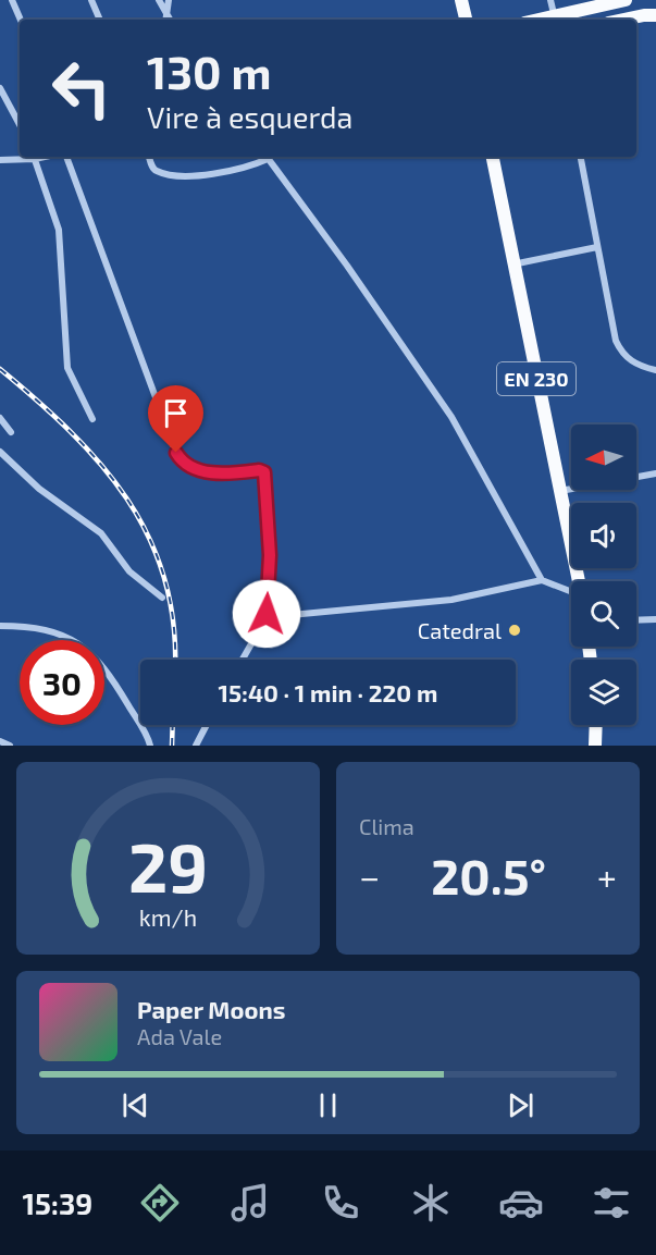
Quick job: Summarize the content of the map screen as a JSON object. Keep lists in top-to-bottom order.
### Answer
{
  "streets": {
    "main road": ["EN 230"]
  },
  "places": ["Catedral"],
  "north": "left",
  "page": {
    "turn": ["130 m", "Vire à esquerda"],
    "limit": "30",
    "trip": "15:40 · 1 min · 220 m",
    "tile": "Clima",
    "heat": ["−", "20.5°", "+"],
    "song": ["Paper Moons", "Ada Vale"],
    "tabs": "15:39",
    "gauge": ["29", "km/h"]
  }
}
